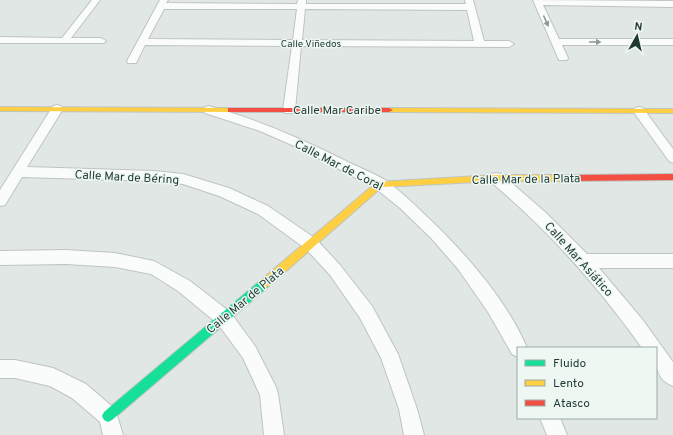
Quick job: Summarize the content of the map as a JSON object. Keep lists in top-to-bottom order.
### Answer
{
  "streets": {
    "street": [
      "Calle Viñedos",
      "Calle Mar Caribe",
      "Calle Mar de Coral",
      "Calle Mar de Béring",
      "Calle Mar de la Plata",
      "Calle Mar Asiático",
      "Calle Mar de Plata"
    ]
  },
  "crossings": [
    ["Calle Mar Caribe", "Calle Mar de Coral"],
    ["Calle Mar de Coral", "Calle Mar de la Plata"],
    ["Calle Mar de Coral", "Calle Mar de Plata"],
    ["Calle Mar de Béring", "Calle Mar de Plata"],
    ["Calle Mar de la Plata", "Calle Mar Asiático"],
    ["Calle Mar de la Plata", "Calle Mar de Plata"]
  ],
  "legend": ["Fluido", "Lento", "Atasco"],
  "north": "top"
}
